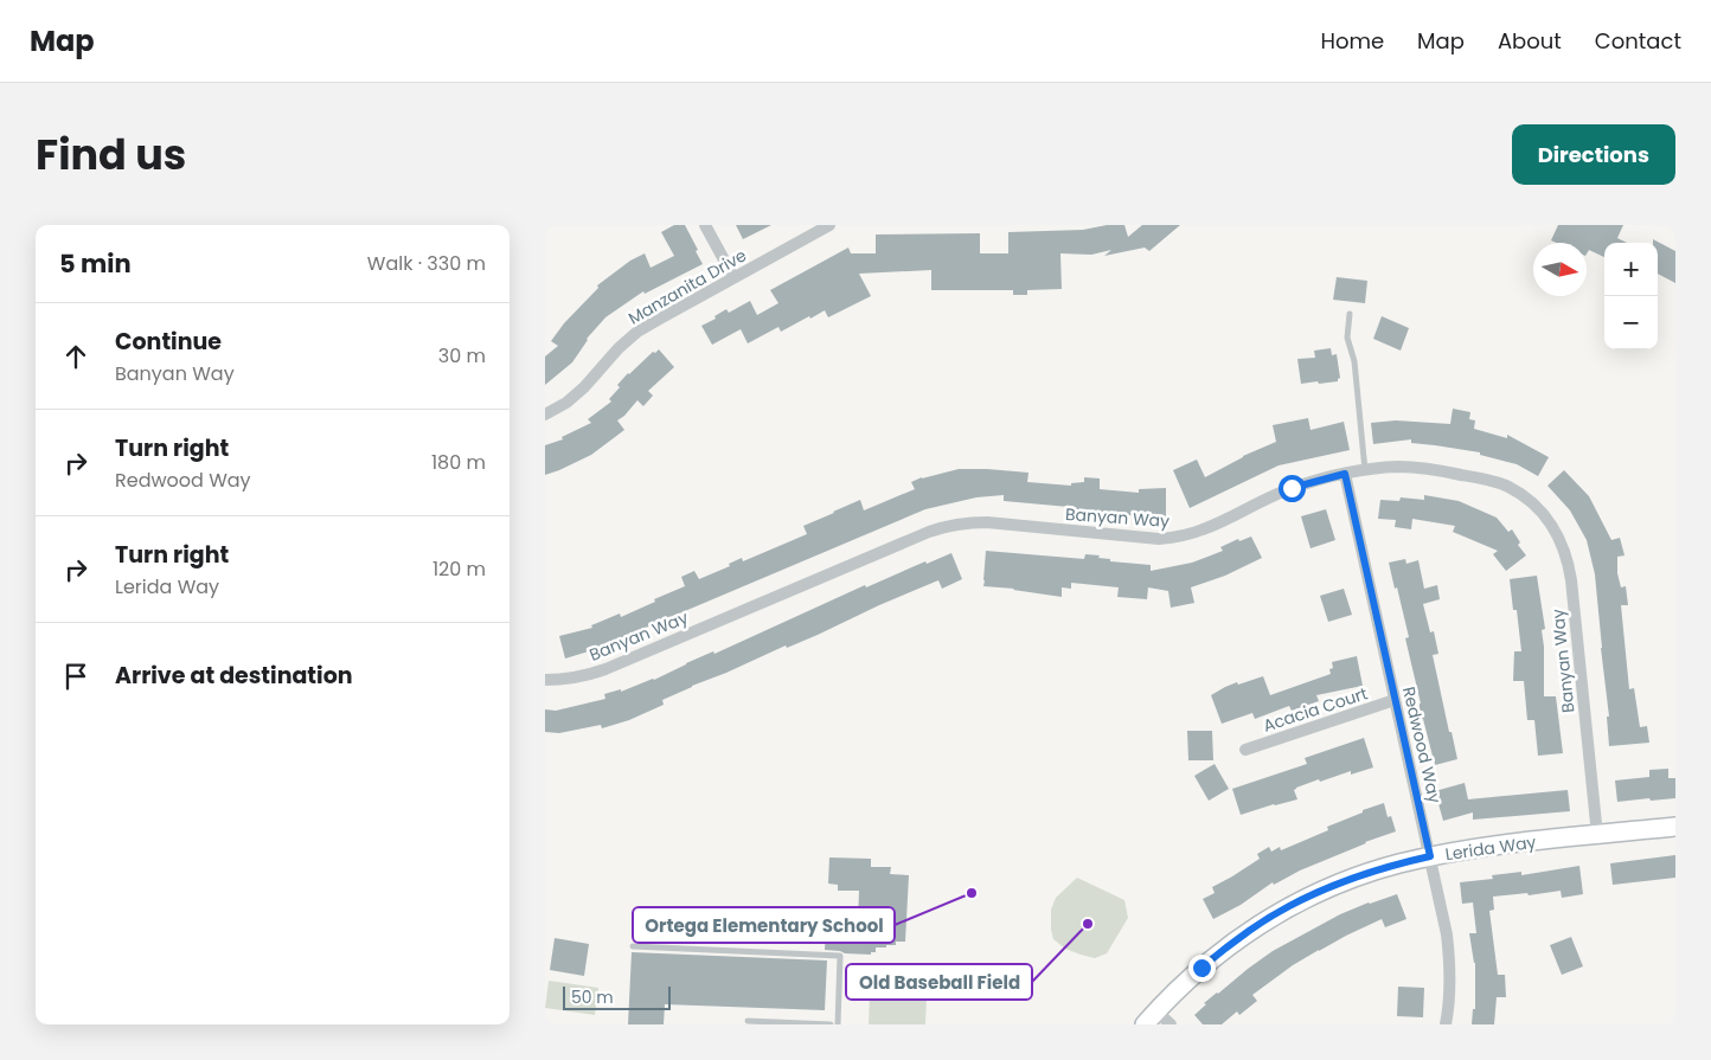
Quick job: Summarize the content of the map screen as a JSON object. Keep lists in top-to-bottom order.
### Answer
{
  "streets": {
    "street": [
      "Manzanita Drive",
      "Banyan Way",
      "Acacia Court",
      "Redwood Way",
      "Lerida Way"
    ]
  },
  "crossings": [
    ["Banyan Way", "Redwood Way"],
    ["Banyan Way", "Lerida Way"],
    ["Acacia Court", "Redwood Way"],
    ["Redwood Way", "Lerida Way"]
  ],
  "places": ["Ortega Elementary School", "Old Baseball Field"],
  "scale_bar": "50 m",
  "north": "right",
  "page": {
    "header": "Map",
    "nav": [
      "Home",
      "Map",
      "About",
      "Contact"
    ],
    "title": "Find us",
    "buttons": "Directions",
    "heading": ["5 min", "Walk · 330 m"],
    "map_buttons": ["+", "−"],
    "list": [
      ["Continue", "Banyan Way", "30 m"],
      ["Turn right", "Redwood Way", "180 m"],
      ["Turn right", "Lerida Way", "120 m"],
      "Arrive at destination"
    ],
    "scale": "50 m"
  }
}
